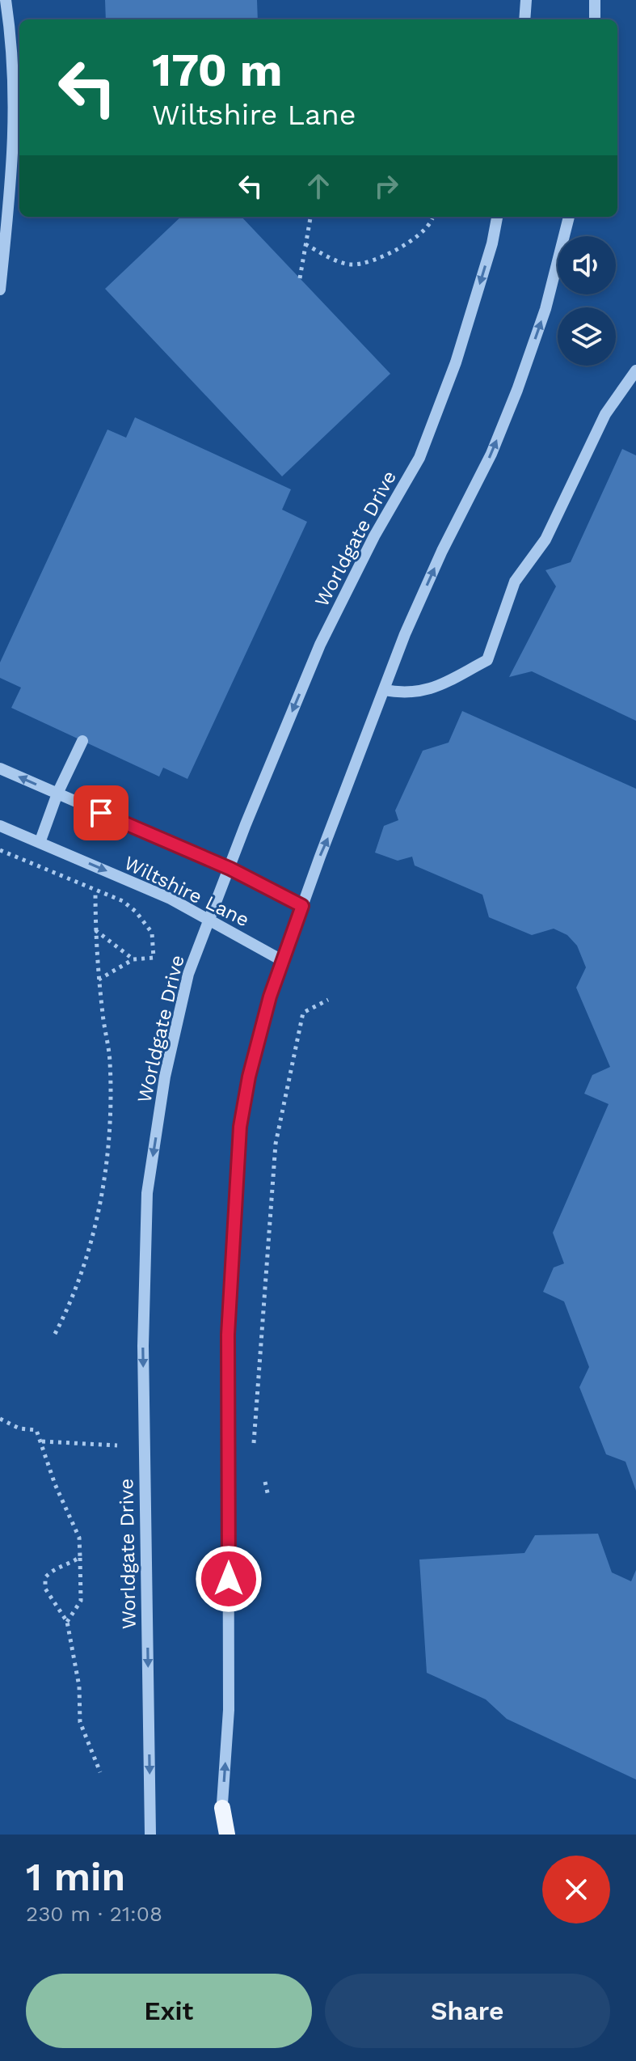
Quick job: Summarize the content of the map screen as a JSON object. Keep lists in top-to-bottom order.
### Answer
{
  "streets": {
    "street": ["Worldgate Drive", "Wiltshire Lane"]
  },
  "crossings": [
    ["Worldgate Drive", "Wiltshire Lane"]
  ],
  "page": {
    "turn": ["170 m", "Wiltshire Lane"],
    "heading": ["1 min", "230 m · 21:08"],
    "buttons": ["Exit", "Share"]
  }
}
